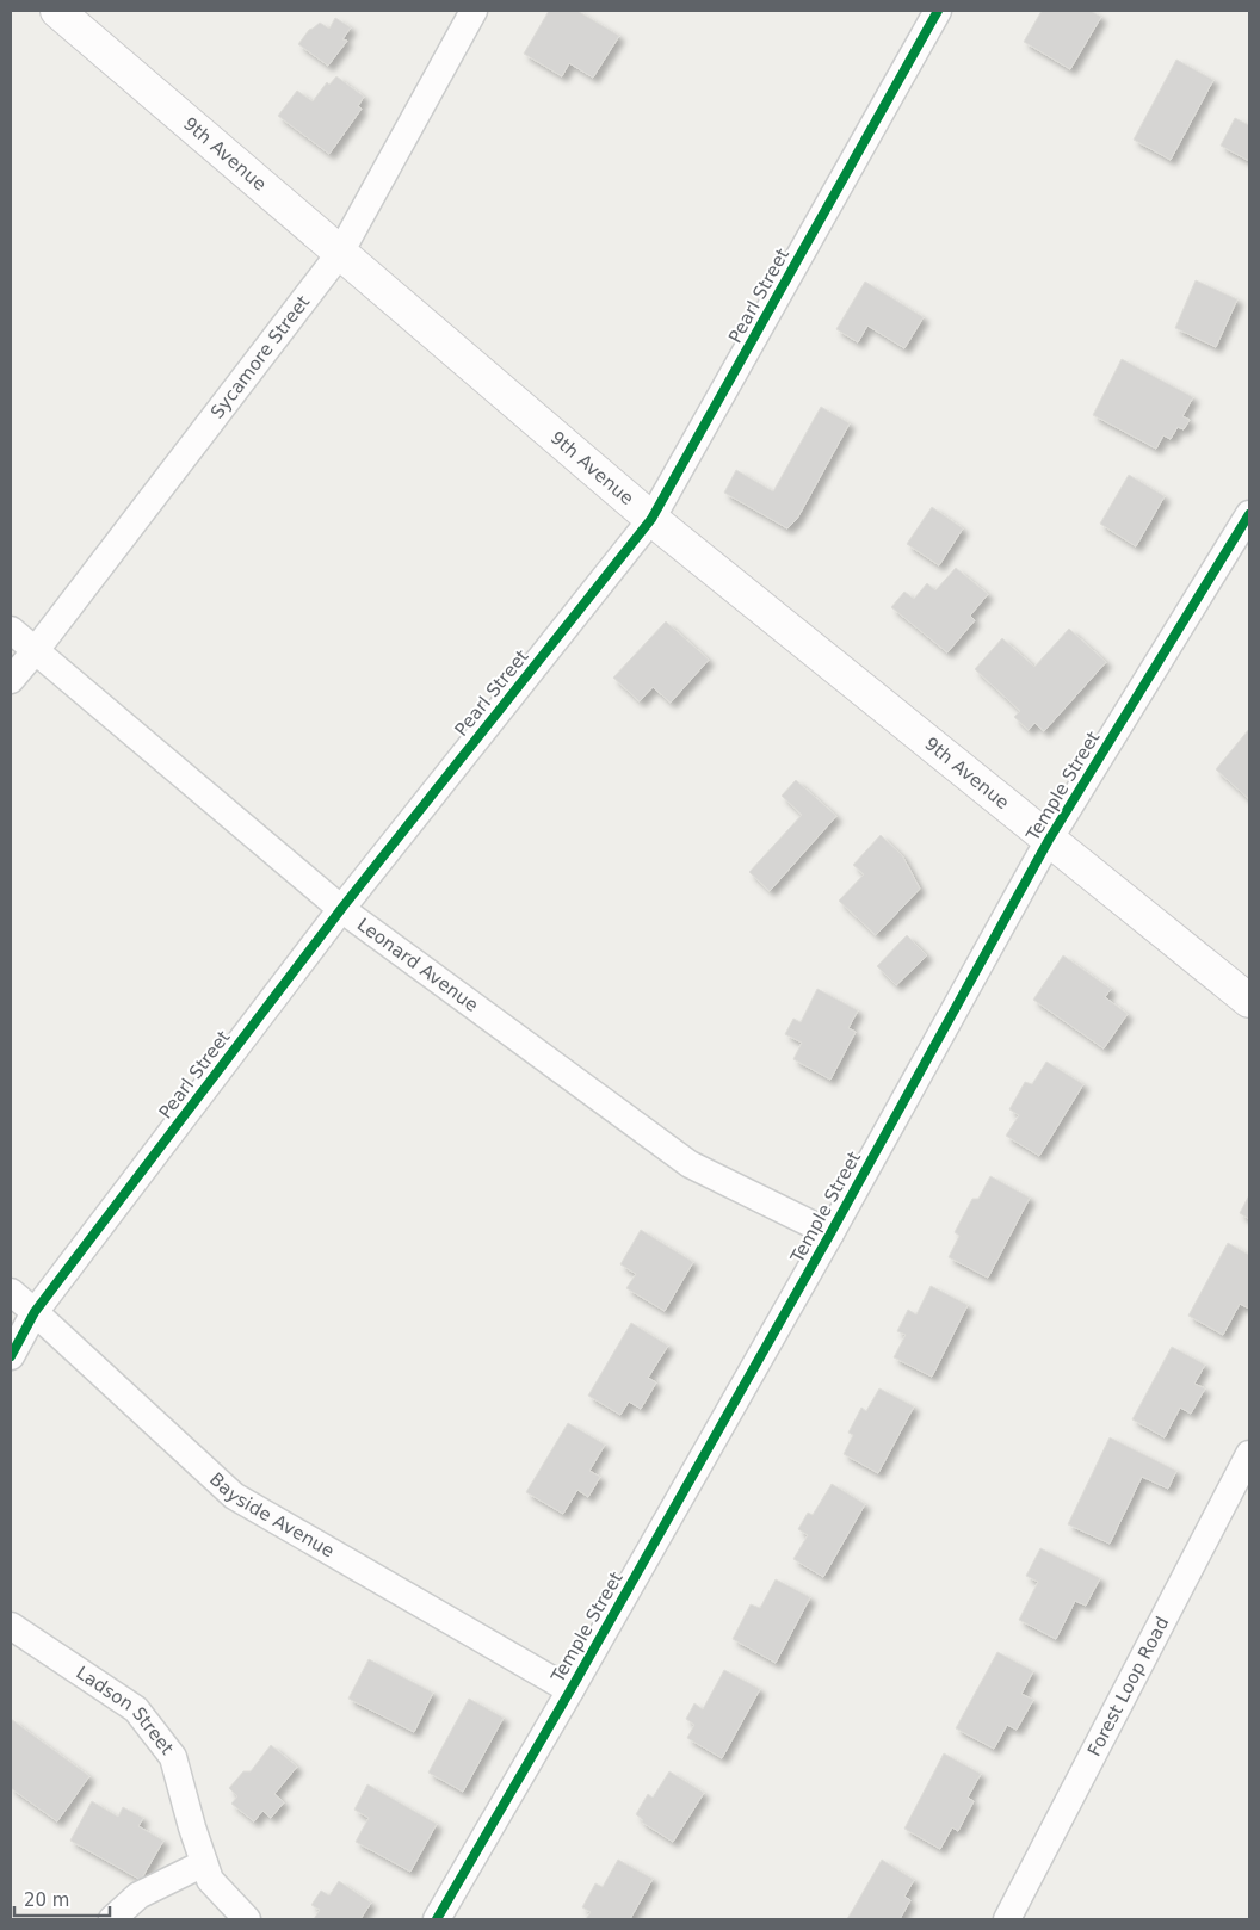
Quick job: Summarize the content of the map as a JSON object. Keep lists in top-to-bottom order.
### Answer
{
  "streets": {
    "street": [
      "9th Avenue",
      "Pearl Street",
      "Sycamore Street",
      "Temple Street",
      "Leonard Avenue",
      "Bayside Avenue",
      "Forest Loop Road",
      "Ladson Street"
    ]
  },
  "crossings": [
    ["9th Avenue", "Pearl Street"],
    ["9th Avenue", "Sycamore Street"],
    ["9th Avenue", "Temple Street"],
    ["Pearl Street", "Leonard Avenue"],
    ["Pearl Street", "Bayside Avenue"],
    ["Sycamore Street", "Leonard Avenue"],
    ["Temple Street", "Leonard Avenue"],
    ["Temple Street", "Bayside Avenue"]
  ],
  "scale_bar": "20 m"
}
